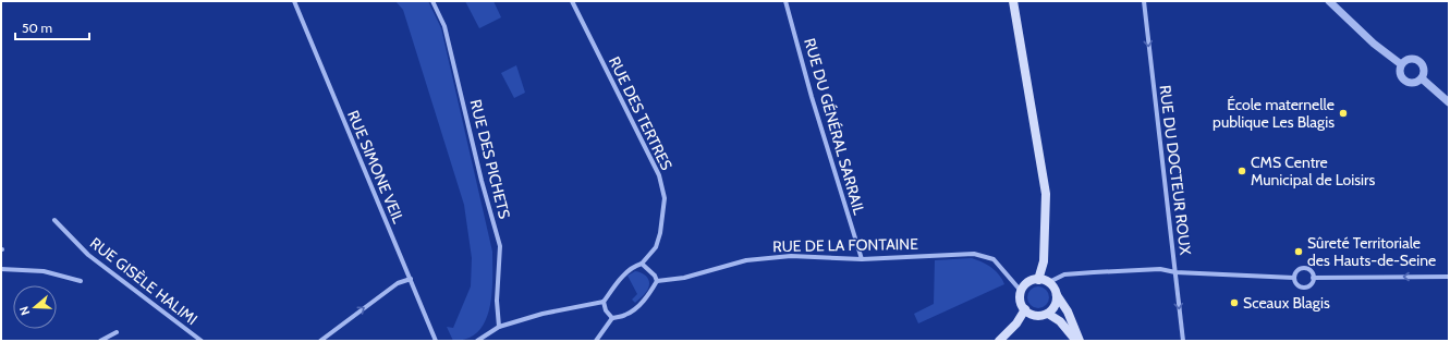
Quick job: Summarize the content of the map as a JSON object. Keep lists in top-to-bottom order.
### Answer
{
  "streets": {
    "street": [
      "RUE DES TERTRES",
      "RUE DU GÉNÉRAL SARRAIL",
      "RUE DES PICHETS",
      "RUE SIMONE VEIL",
      "RUE DU DOCTEUR ROUX",
      "RUE DE LA FONTAINE",
      "RUE GISÈLE HALIMI"
    ]
  },
  "crossings": [
    ["RUE DU GÉNÉRAL SARRAIL", "RUE DE LA FONTAINE"]
  ],
  "one_way": ["RUE DU DOCTEUR ROUX"],
  "places": [
    "École maternelle publique Les Blagis",
    "CMS Centre Municipal de Loisirs",
    "Sûreté Territoriale des Hauts-de-Seine",
    "Sceaux Blagis"
  ],
  "scale_bar": "50 m",
  "north": "left"
}
